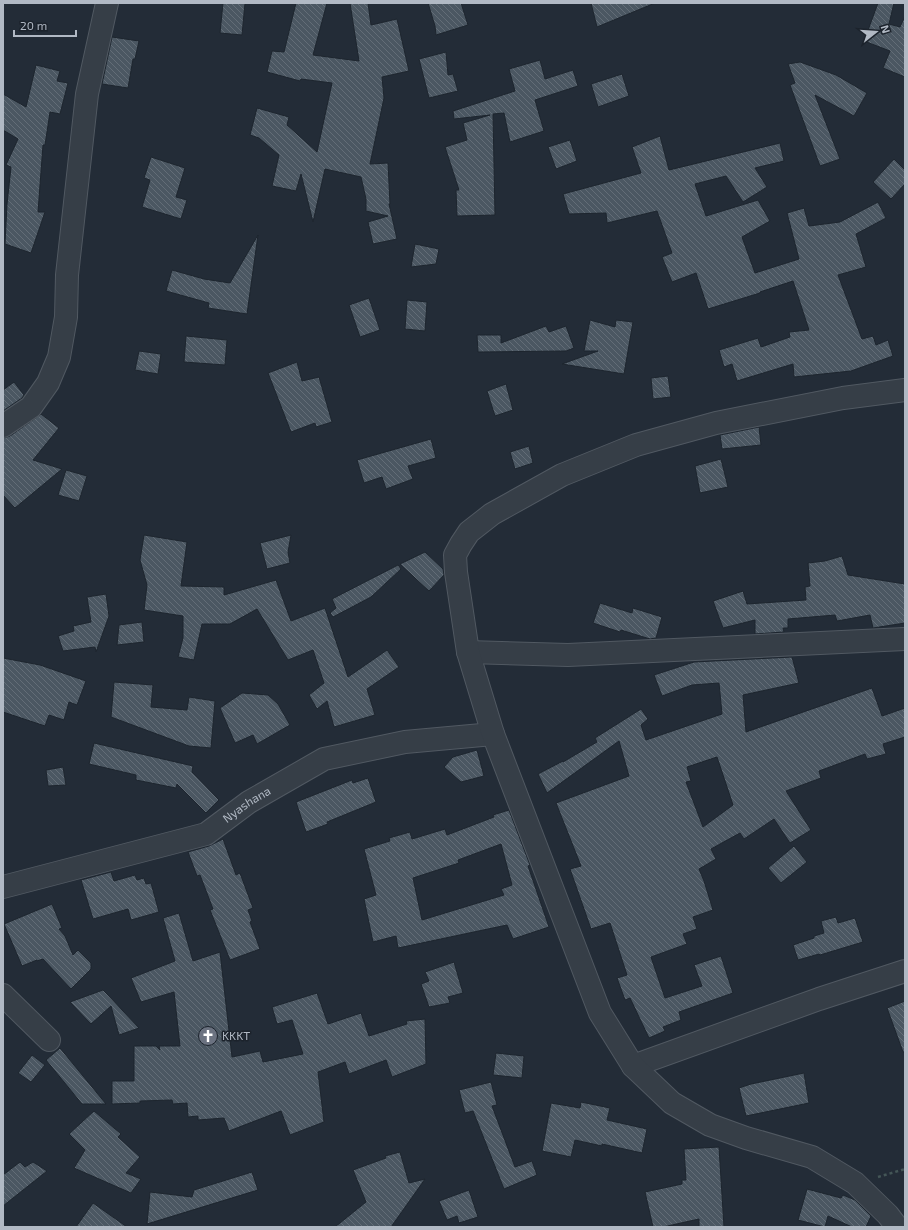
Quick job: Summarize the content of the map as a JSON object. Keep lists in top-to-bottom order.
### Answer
{
  "streets": {
    "street": ["Nyashana"]
  },
  "places": {
    "church": ["KKKT"]
  },
  "scale_bar": "20 m",
  "north": "right"
}
